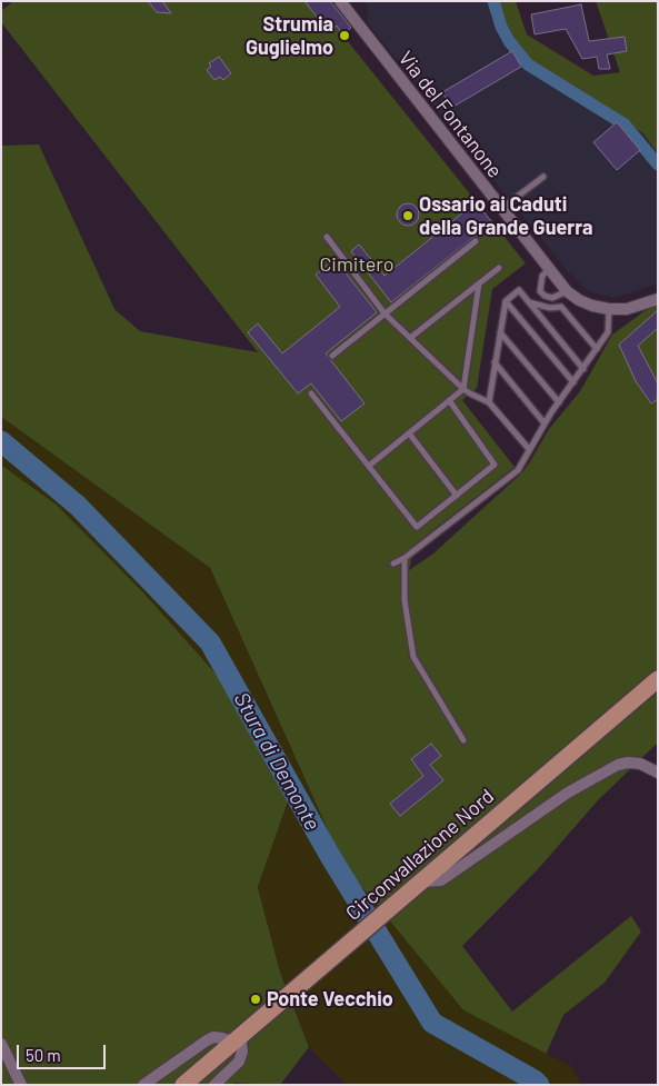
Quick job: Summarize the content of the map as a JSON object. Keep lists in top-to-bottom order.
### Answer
{
  "streets": {
    "main road": ["Circonvallazione Nord"],
    "street": ["Via del Fontanone"]
  },
  "water": ["Stura di Demonte"],
  "parks": ["Cimitero"],
  "places": ["Strumia Guglielmo", "Ossario ai Caduti della Grande Guerra", "Ponte Vecchio"],
  "scale_bar": "50 m"
}
